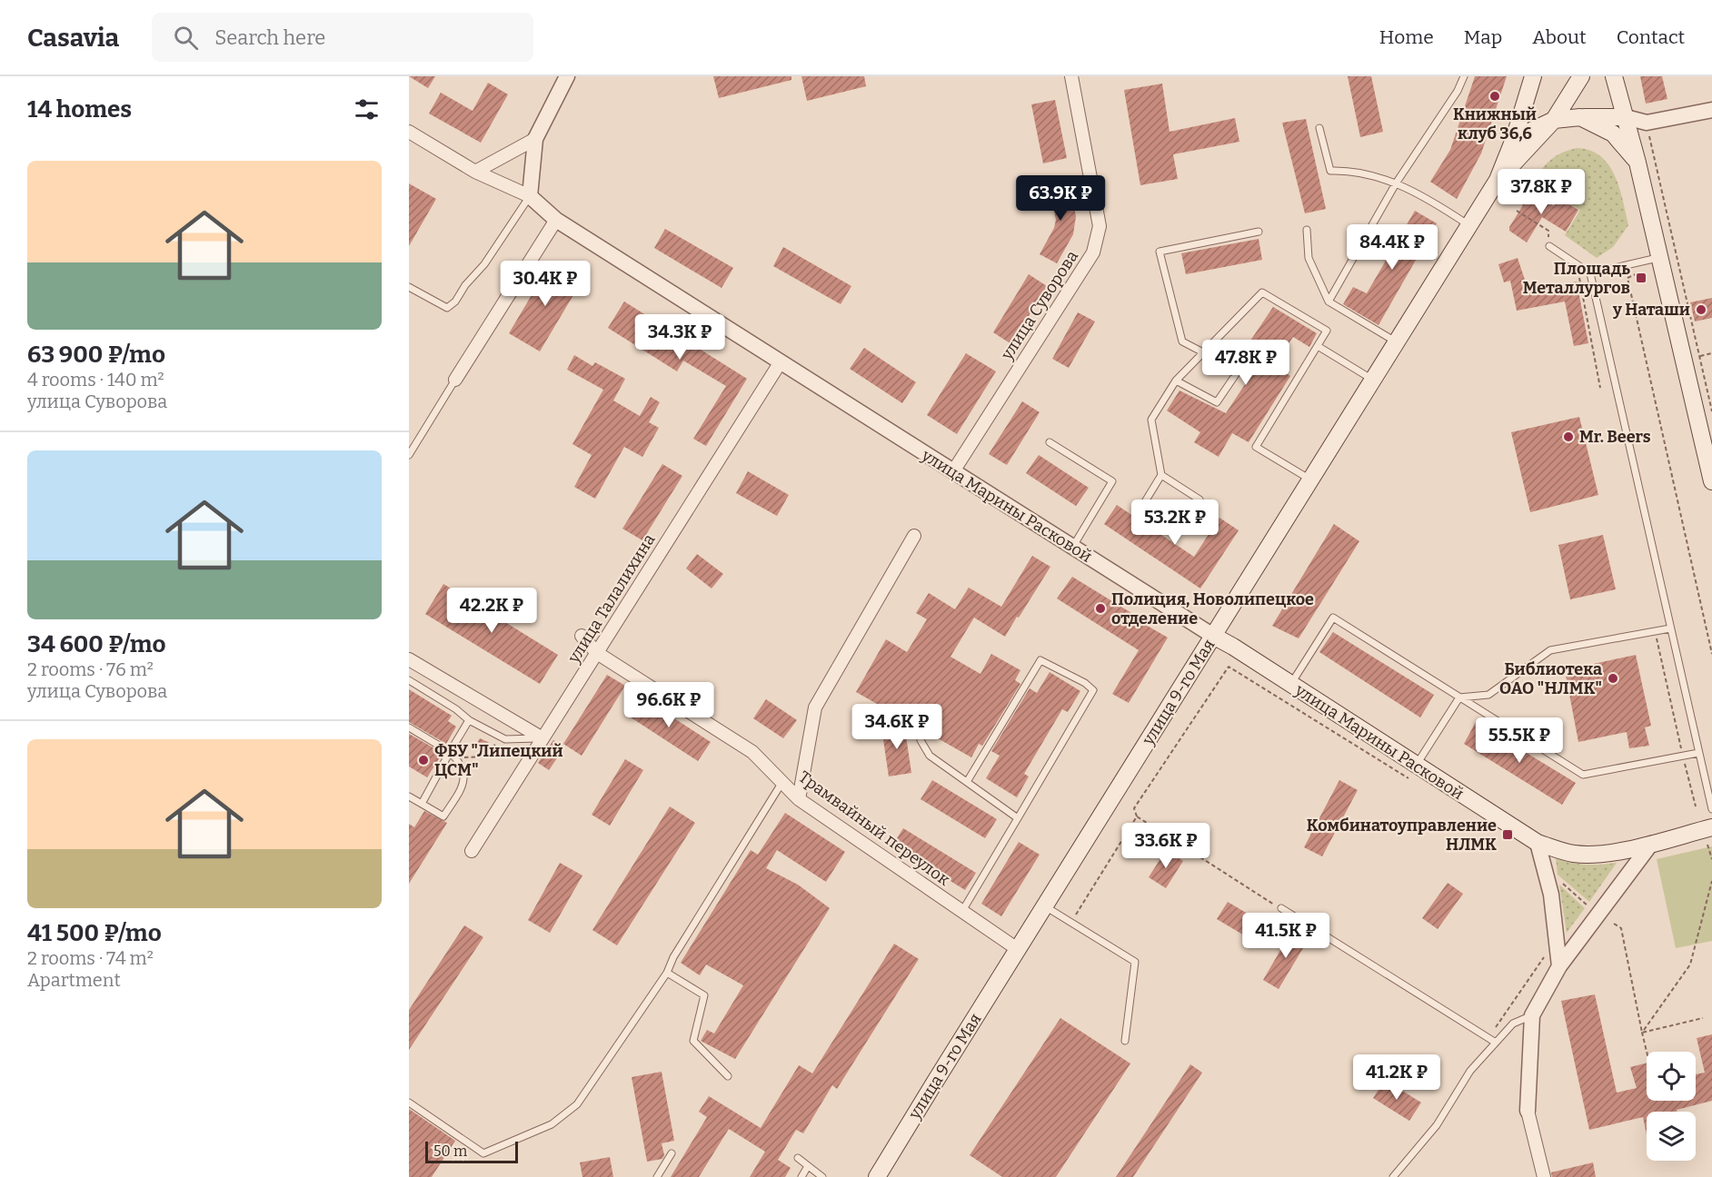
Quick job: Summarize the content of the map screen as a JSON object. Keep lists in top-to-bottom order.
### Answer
{
  "streets": {
    "main road": ["улица Марины Расковой", "улица 9-го Мая"],
    "street": ["улица Суворова", "улица Талалихина", "Трамвайный переулок"]
  },
  "crossings": [
    ["улица Суворова", "улица Марины Расковой"],
    ["улица Марины Расковой", "улица Талалихина"],
    ["улица Марины Расковой", "улица 9-го Мая"],
    ["улица Талалихина", "Трамвайный переулок"],
    ["улица 9-го Мая", "Трамвайный переулок"]
  ],
  "places": {
    "other": [
      "Книжный клуб 36,6",
      "у Наташи",
      "Mr. Beers",
      "Полиция, Новолипецкое отделение",
      "Библиотека ОАО \"НЛМК\"",
      "ФБУ \"Липецкий ЦСМ\""
    ],
    "transit": ["Площадь Металлургов", "Комбинатоуправление НЛМК"]
  },
  "scale_bar": "50 m",
  "page": {
    "header": "Casavia",
    "search": "Search here",
    "nav": [
      "Home",
      "Map",
      "About",
      "Contact"
    ],
    "heading": "14 homes",
    "list": [
      {
        "name": "63 900 ₽/mo",
        "note": "4 rooms · 140 m² · улица Суворова"
      },
      {
        "name": "34 600 ₽/mo",
        "note": "2 rooms · 76 m² · улица Суворова"
      },
      {
        "name": "41 500 ₽/mo",
        "note": "2 rooms · 74 m² · Apartment"
      }
    ],
    "price": [
      "37.8K ₽",
      "63.9K ₽",
      "84.4K ₽",
      "30.4K ₽",
      "34.3K ₽",
      "47.8K ₽",
      "53.2K ₽",
      "42.2K ₽",
      "96.6K ₽",
      "34.6K ₽",
      "55.5K ₽",
      "33.6K ₽",
      "41.5K ₽",
      "41.2K ₽"
    ],
    "scale": "50 m"
  }
}
